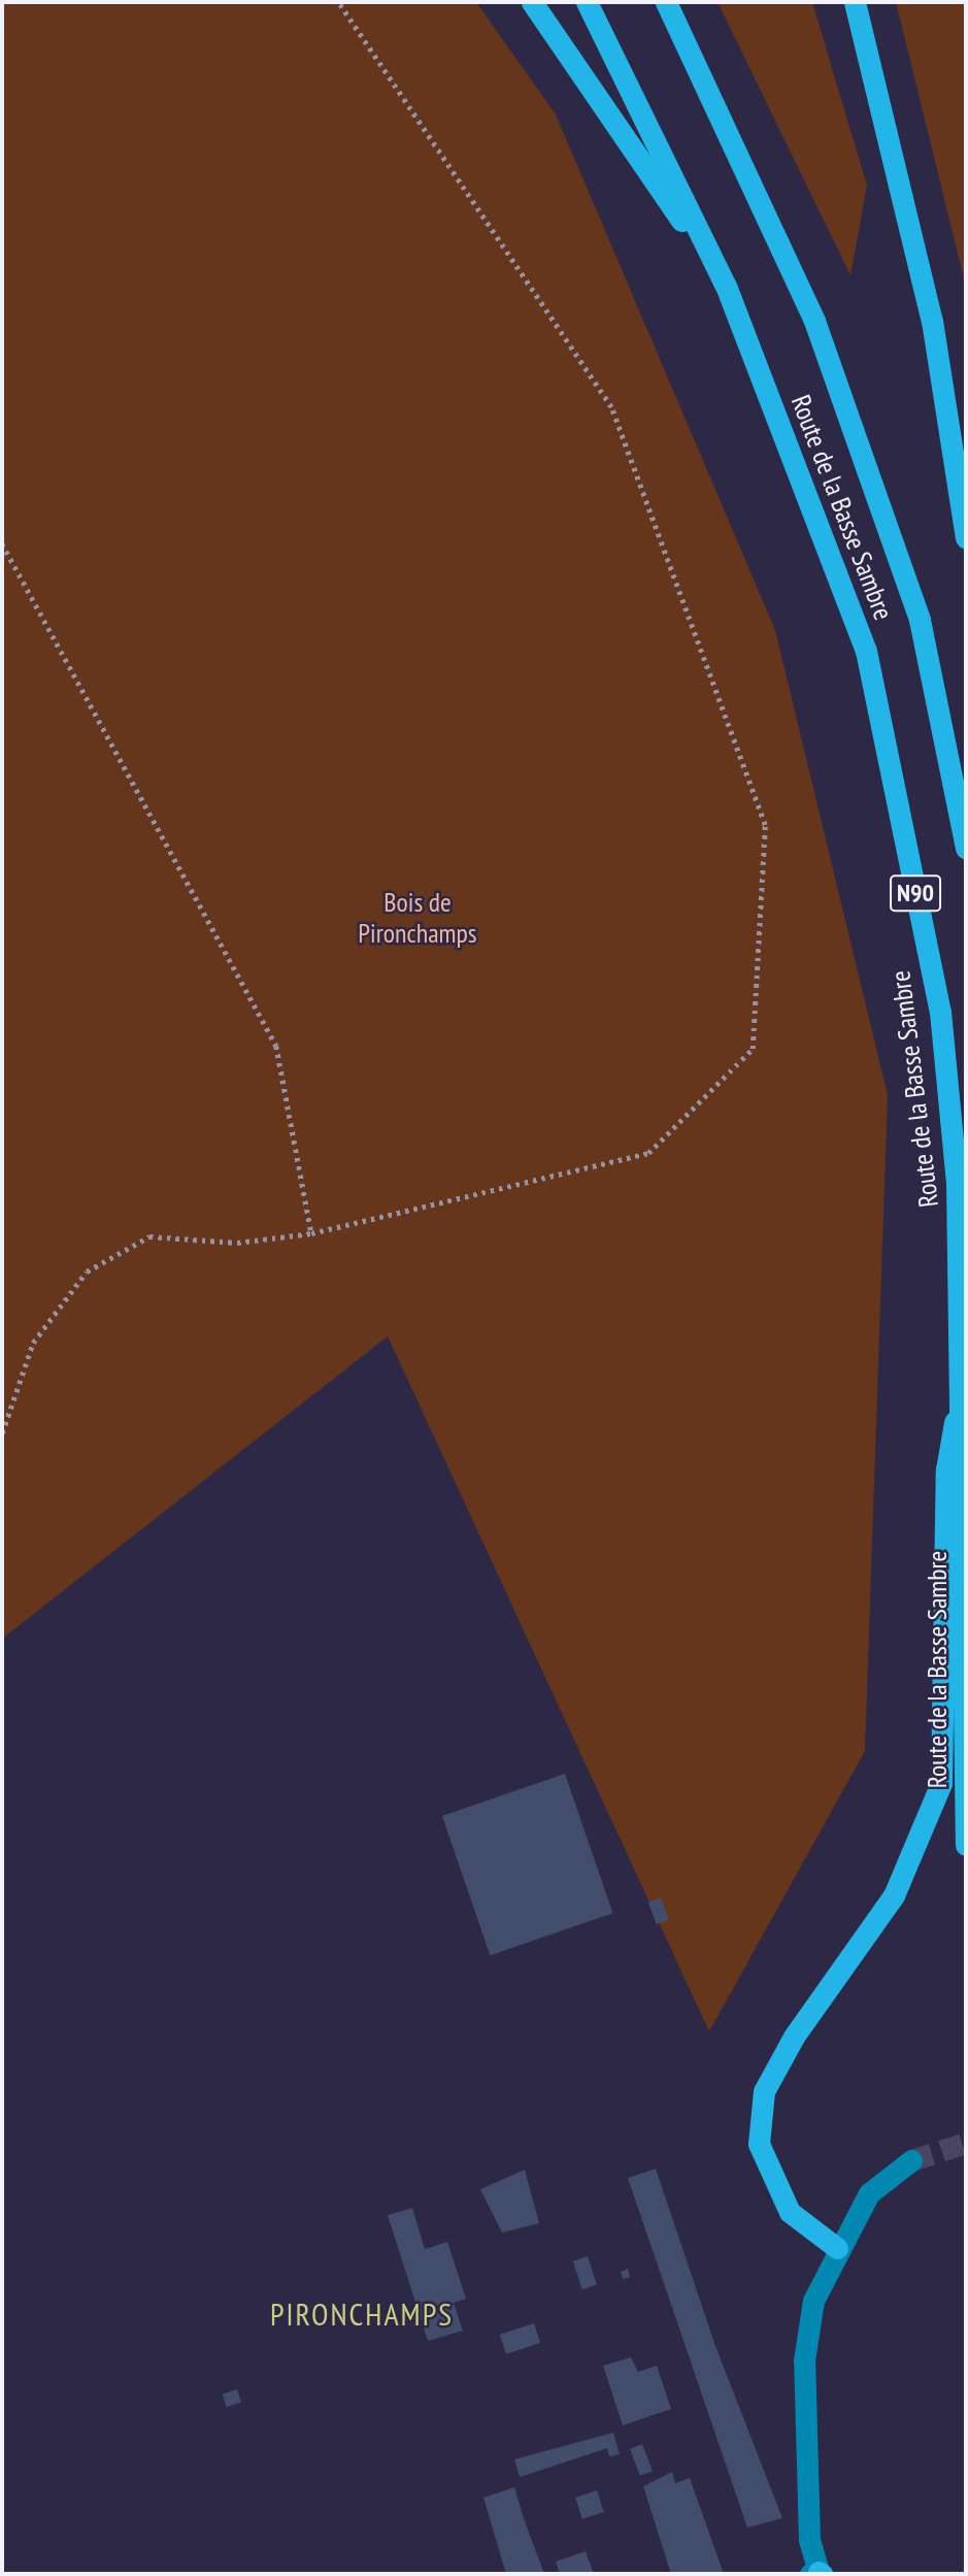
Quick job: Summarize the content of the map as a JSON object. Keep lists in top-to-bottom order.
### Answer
{
  "streets": {
    "highway": ["Route de la Basse Sambre", "N90"]
  },
  "districts": ["PIRONCHAMPS"],
  "parks": ["Bois de Pironchamps"]
}
